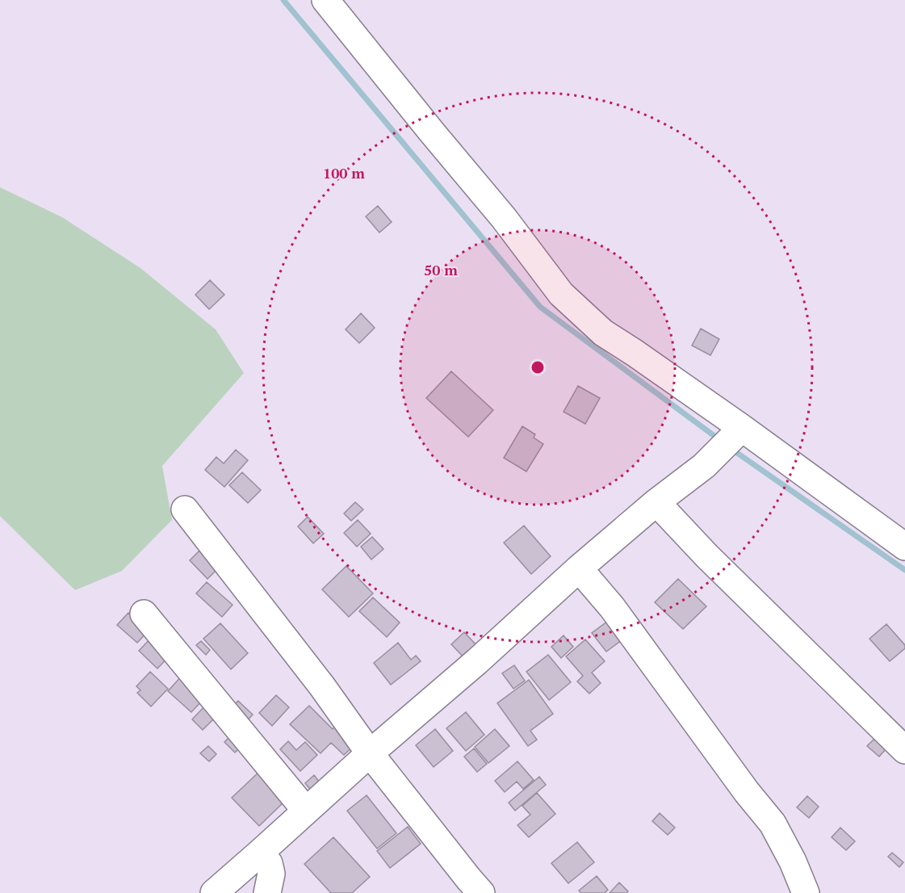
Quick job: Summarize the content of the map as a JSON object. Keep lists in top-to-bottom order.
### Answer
{
  "rings": ["100 m", "50 m"]
}
